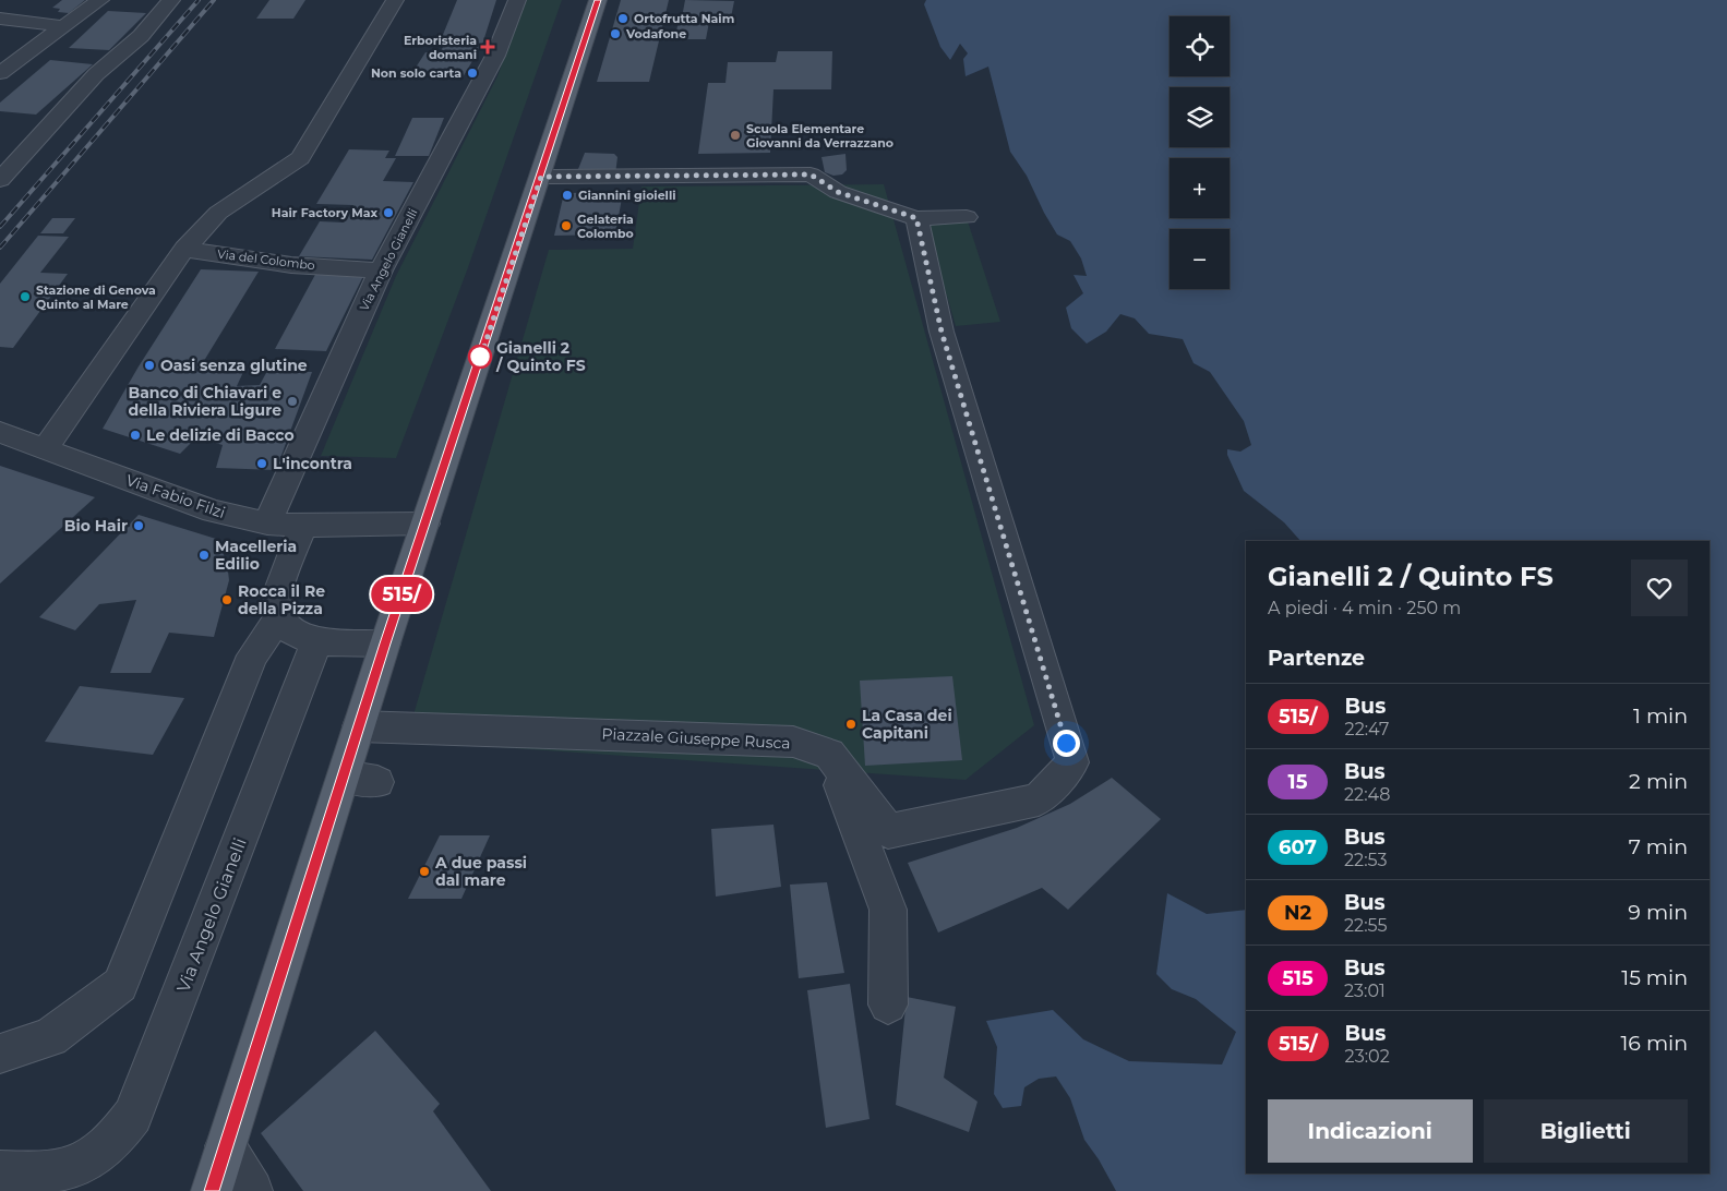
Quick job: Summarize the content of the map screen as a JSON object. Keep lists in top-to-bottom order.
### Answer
{
  "streets": {
    "street": [
      "Via del Colombo",
      "Via Angelo Gianelli",
      "Via Fabio Filzi",
      "Piazzale Giuseppe Rusca"
    ]
  },
  "crossings": [
    ["Via del Colombo", "Via Angelo Gianelli"],
    ["Via Angelo Gianelli", "Via Fabio Filzi"]
  ],
  "places": {
    "other": [
      "Ortofrutta Naim",
      "Vodafone",
      "Non solo carta",
      "Scuola Elementare Giovanni da Verrazzano",
      "Giannini gioielli",
      "Hair Factory Max",
      "Gelateria Colombo",
      "Stazione di Genova Quinto al Mare",
      "Gianelli 2 / Quinto FS",
      "Oasi senza glutine",
      "Banco di Chiavari e della Riviera Ligure",
      "Le delizie di Bacco",
      "L'incontra",
      "Bio Hair",
      "Macelleria Edilio",
      "Rocca il Re della Pizza",
      "La Casa dei Capitani",
      "A due passi dal mare"
    ],
    "health": ["Erboristeria domani"]
  },
  "lines": ["bus line 515/"],
  "page": {
    "on_map": "515/",
    "map_buttons": ["+", "−"],
    "heading": [
      ["Gianelli 2 / Quinto FS", "A piedi · 4 min · 250 m"],
      "Partenze"
    ],
    "list": [
      {
        "mark": "515/",
        "name": "Bus",
        "note": "22:47",
        "value": "1 min"
      },
      {
        "mark": "15",
        "name": "Bus",
        "note": "22:48",
        "value": "2 min"
      },
      {
        "mark": "607",
        "name": "Bus",
        "note": "22:53",
        "value": "7 min"
      },
      {
        "mark": "N2",
        "name": "Bus",
        "note": "22:55",
        "value": "9 min"
      },
      {
        "mark": "515",
        "name": "Bus",
        "note": "23:01",
        "value": "15 min"
      },
      {
        "mark": "515/",
        "name": "Bus",
        "note": "23:02",
        "value": "16 min"
      }
    ],
    "buttons": ["Indicazioni", "Biglietti"]
  }
}
